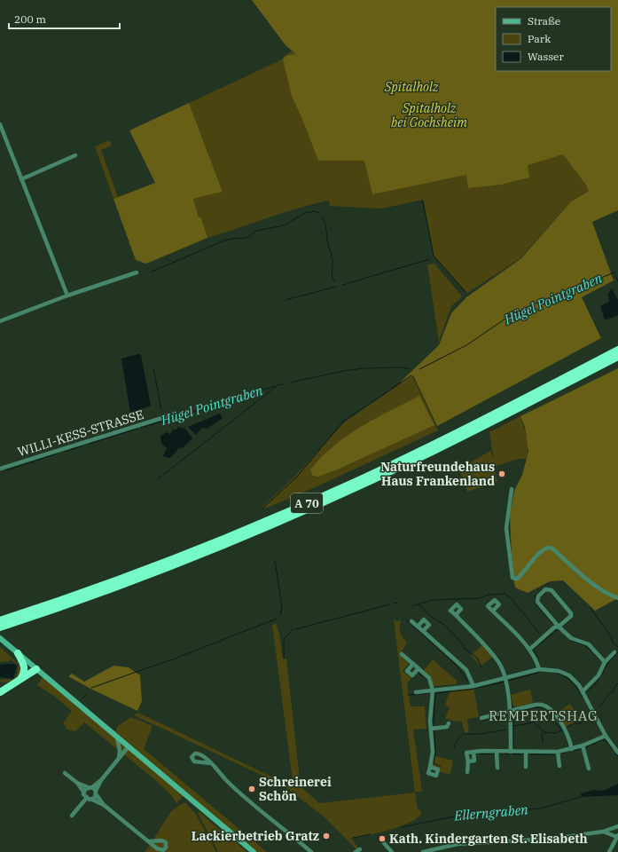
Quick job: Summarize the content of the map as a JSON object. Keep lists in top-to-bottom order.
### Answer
{
  "streets": {
    "highway": ["A 70"],
    "street": ["WILLI-KESS-STRASSE"]
  },
  "districts": ["REMPERTSHAG"],
  "water": ["Hügel Pointgraben", "Ellerngraben"],
  "parks": ["Spitalholz", "Spitalholz bei Gochsheim"],
  "places": [
    "Naturfreundehaus Haus Frankenland",
    "Schreinerei Schön",
    "Lackierbetrieb Gratz",
    "Kath. Kindergarten St. Elisabeth"
  ],
  "legend": ["Straße", "Park", "Wasser"],
  "scale_bar": "200 m"
}
